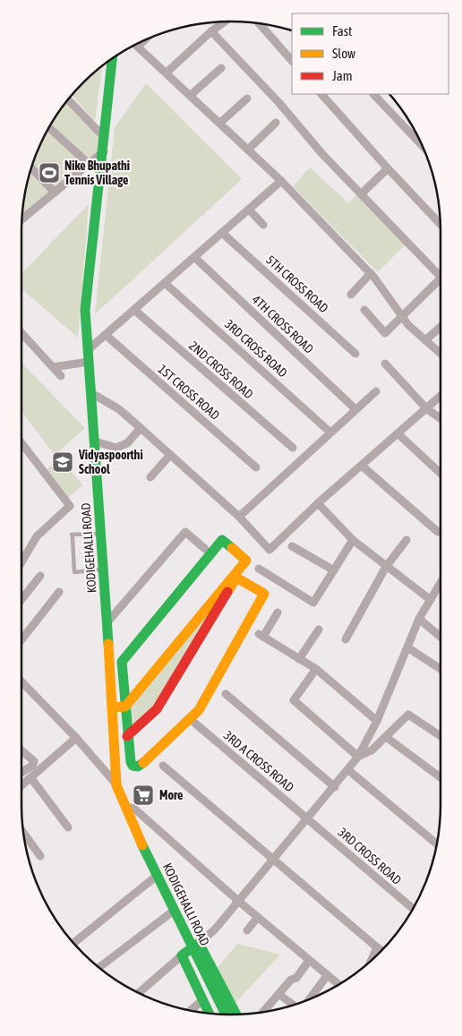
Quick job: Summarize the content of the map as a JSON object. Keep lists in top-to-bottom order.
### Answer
{
  "streets": {
    "street": [
      "5TH CROSS ROAD",
      "4TH CROSS ROAD",
      "3RD CROSS ROAD",
      "2ND CROSS ROAD",
      "1ST CROSS ROAD",
      "KODIGEHALLI ROAD",
      "3RD A CROSS ROAD"
    ]
  },
  "crossings": [
    ["3RD CROSS ROAD", "3RD A CROSS ROAD"]
  ],
  "places": {
    "sports": ["Nike Bhupathi Tennis Village"],
    "school or university": ["Vidyaspoorthi School"],
    "supermarket": ["More"]
  },
  "legend": ["Fast", "Slow", "Jam"]
}
